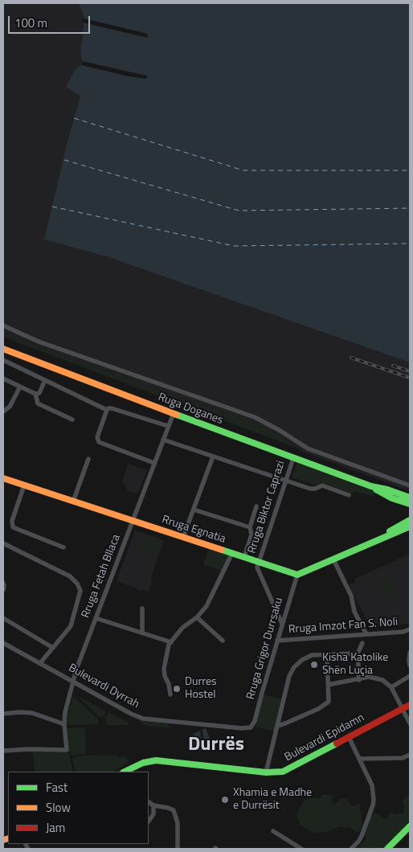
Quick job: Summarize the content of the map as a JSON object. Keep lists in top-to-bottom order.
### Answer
{
  "streets": {
    "main road": ["Ruga Doganes", "Rruga Egnatia", "Bulevardi Epidamn"],
    "street": [
      "Rruga Biktor Caprazi",
      "Rruga Fetah Bllaca",
      "Rruga Imzot Fan S. Noli",
      "Rruga Grigor Durrsaku",
      "Bulevardi Dyrrah"
    ]
  },
  "crossings": [
    ["Ruga Doganes", "Rruga Biktor Caprazi"],
    ["Ruga Doganes", "Rruga Fetah Bllaca"],
    ["Rruga Biktor Caprazi", "Rruga Egnatia"],
    ["Rruga Egnatia", "Rruga Fetah Bllaca"],
    ["Rruga Egnatia", "Rruga Grigor Durrsaku"],
    ["Rruga Fetah Bllaca", "Bulevardi Dyrrah"],
    ["Rruga Imzot Fan S. Noli", "Rruga Grigor Durrsaku"],
    ["Rruga Grigor Durrsaku", "Bulevardi Dyrrah"]
  ],
  "districts": ["Durrës"],
  "places": ["Kisha Katolike Shën Luçia", "Durres Hostel", "Xhamia e Madhe e Durrësit"],
  "legend": ["Fast", "Slow", "Jam"],
  "scale_bar": "100 m"
}
